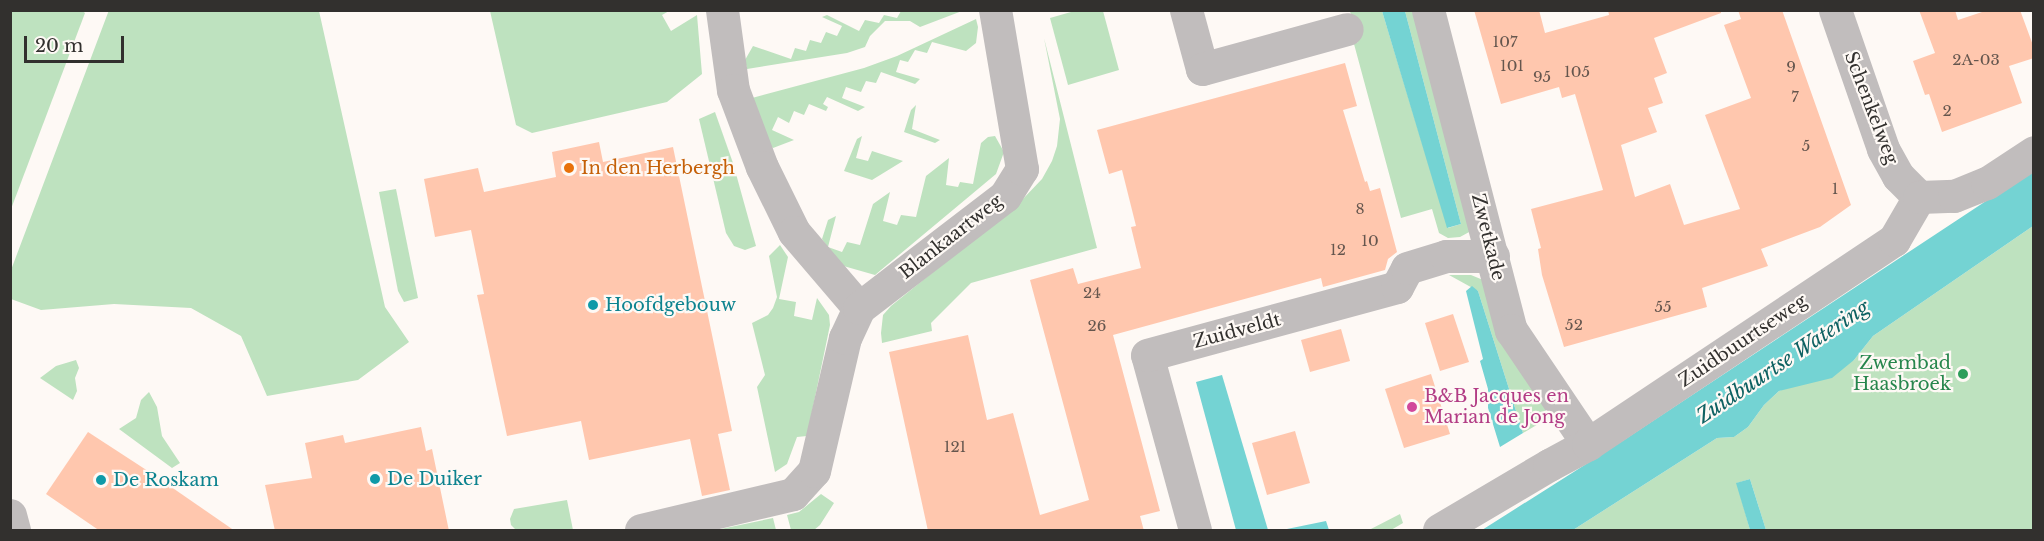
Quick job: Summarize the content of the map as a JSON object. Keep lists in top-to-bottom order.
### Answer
{
  "streets": {
    "street": [
      "Schenkelweg",
      "Blankaartweg",
      "Zwetkade",
      "Zuidveldt",
      "Zuidbuurtseweg"
    ]
  },
  "crossings": [
    ["Schenkelweg", "Zuidbuurtseweg"],
    ["Zwetkade", "Zuidveldt"],
    ["Zwetkade", "Zuidbuurtseweg"]
  ],
  "water": ["Zuidbuurtse Watering"],
  "places": [
    "In den Herbergh",
    "Hoofdgebouw",
    "Zwembad Haasbroek",
    "B&B Jacques en Marian de Jong",
    "De Duiker",
    "De Roskam"
  ],
  "house_numbers": [
    "107",
    "2A-03",
    "101",
    "9",
    "105",
    "95",
    "7",
    "2",
    "5",
    "1",
    "8",
    "10",
    "12",
    "24",
    "55",
    "52",
    "26",
    "121"
  ],
  "scale_bar": "20 m"
}
